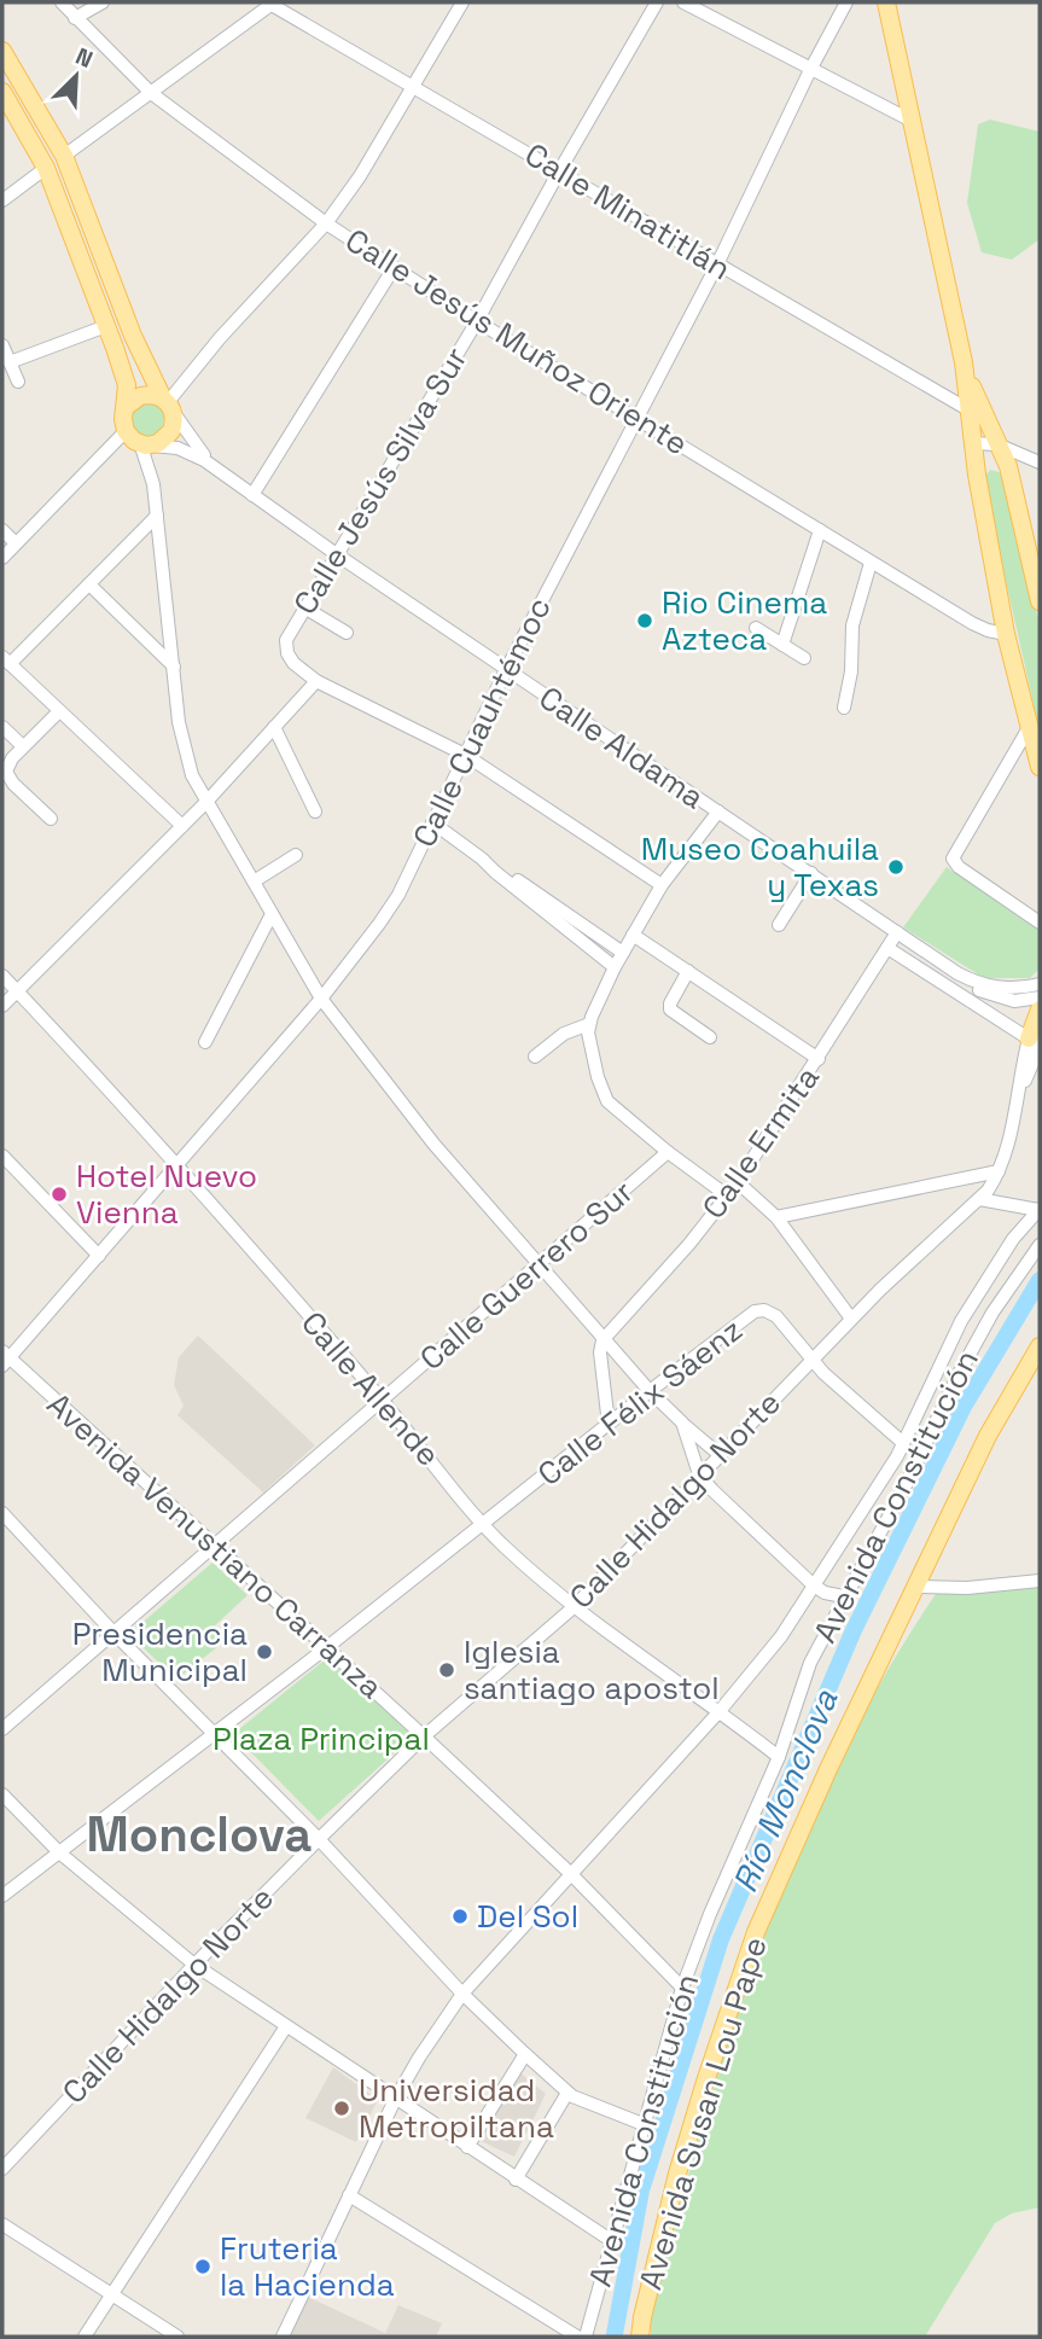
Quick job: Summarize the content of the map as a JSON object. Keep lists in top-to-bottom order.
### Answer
{
  "streets": {
    "main road": ["Avenida Susan Lou Pape"],
    "street": [
      "Calle Minatitlán",
      "Calle Jesús Muñoz Oriente",
      "Calle Jesús Silva Sur",
      "Calle Cuauhtémoc",
      "Calle Aldama",
      "Calle Ermita",
      "Calle Guerrero Sur",
      "Calle Allende",
      "Calle Félix Sáenz",
      "Avenida Constitución",
      "Calle Hidalgo Norte",
      "Avenida Venustiano Carranza"
    ]
  },
  "crossings": [
    ["Calle Minatitlán", "Calle Jesús Silva Sur"],
    ["Calle Minatitlán", "Calle Cuauhtémoc"],
    ["Calle Jesús Muñoz Oriente", "Calle Jesús Silva Sur"],
    ["Calle Jesús Muñoz Oriente", "Calle Cuauhtémoc"],
    ["Calle Jesús Silva Sur", "Calle Aldama"],
    ["Calle Cuauhtémoc", "Calle Aldama"],
    ["Calle Cuauhtémoc", "Calle Allende"],
    ["Calle Cuauhtémoc", "Avenida Venustiano Carranza"],
    ["Calle Aldama", "Calle Ermita"],
    ["Calle Guerrero Sur", "Calle Allende"],
    ["Calle Guerrero Sur", "Avenida Venustiano Carranza"],
    ["Calle Allende", "Calle Félix Sáenz"],
    ["Calle Allende", "Avenida Constitución"],
    ["Calle Allende", "Calle Hidalgo Norte"],
    ["Calle Félix Sáenz", "Calle Hidalgo Norte"],
    ["Calle Félix Sáenz", "Avenida Venustiano Carranza"],
    ["Avenida Constitución", "Avenida Venustiano Carranza"],
    ["Calle Hidalgo Norte", "Avenida Venustiano Carranza"]
  ],
  "districts": ["Monclova"],
  "water": ["Río Monclova"],
  "parks": ["Plaza Principal"],
  "places": [
    "Rio Cinema Azteca",
    "Museo Coahuila y Texas",
    "Hotel Nuevo Vienna",
    "Presidencia Municipal",
    "Iglesia santiago apostol",
    "Del Sol",
    "Universidad Metropiltana",
    "Fruteria la Hacienda"
  ],
  "north": "top right"
}
